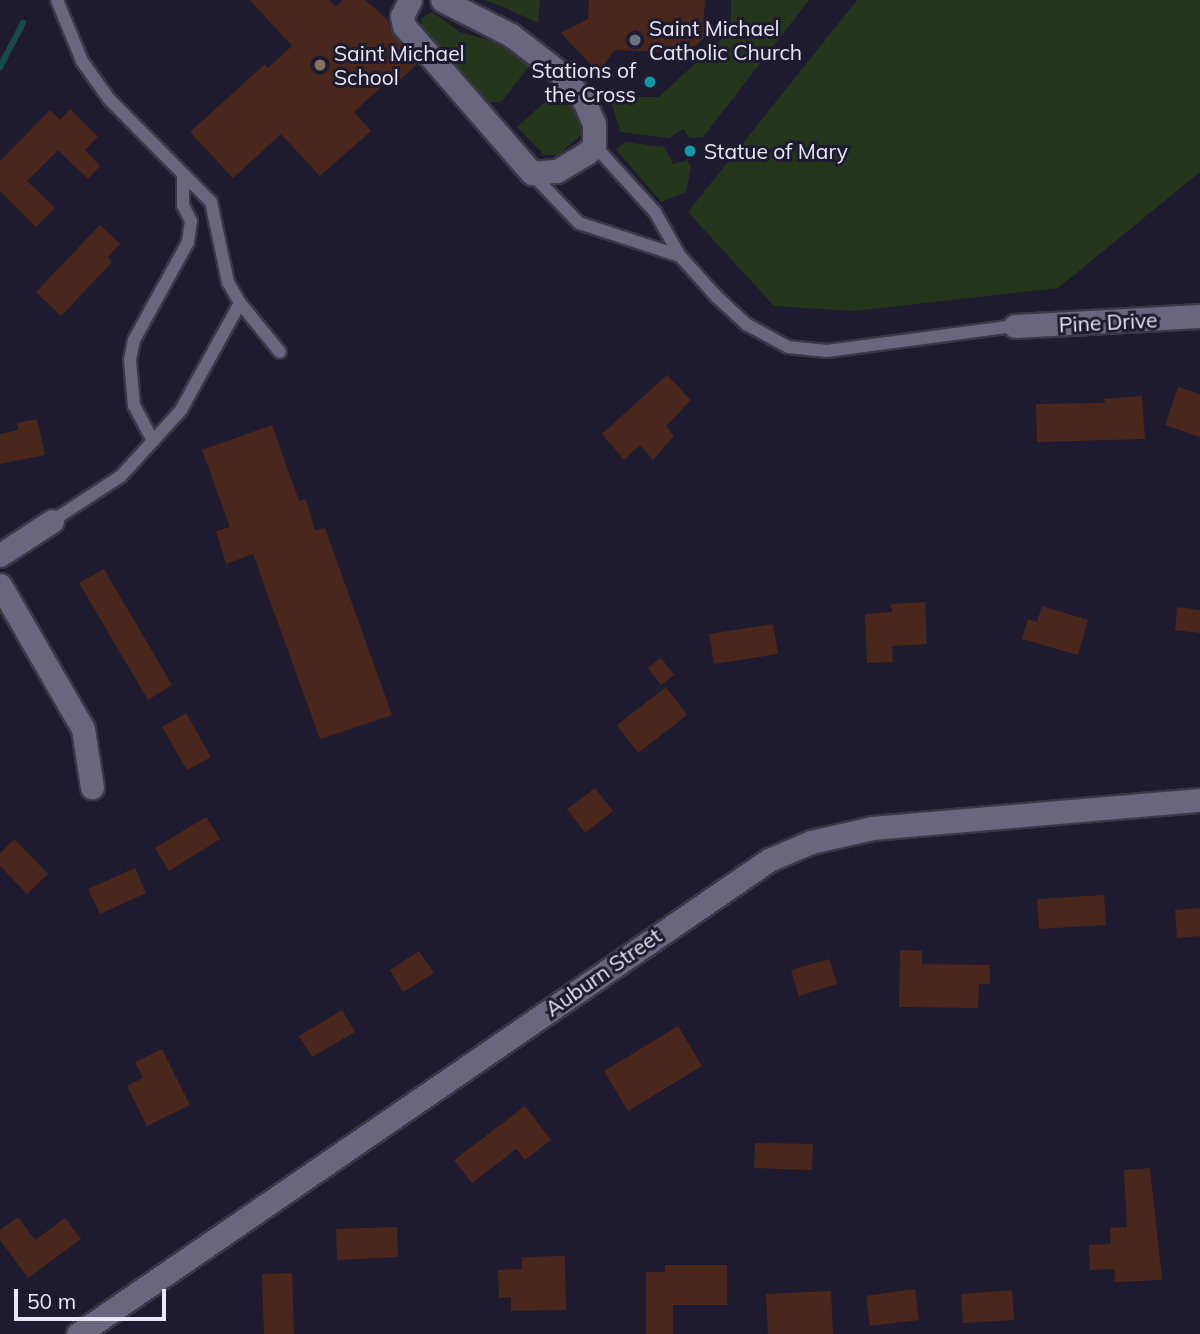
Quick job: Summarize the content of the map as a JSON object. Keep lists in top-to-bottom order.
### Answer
{
  "streets": {
    "street": ["Pine Drive", "Auburn Street"]
  },
  "places": [
    "Saint Michael Catholic Church",
    "Saint Michael School",
    "Stations of the Cross",
    "Statue of Mary"
  ],
  "scale_bar": "50 m"
}
